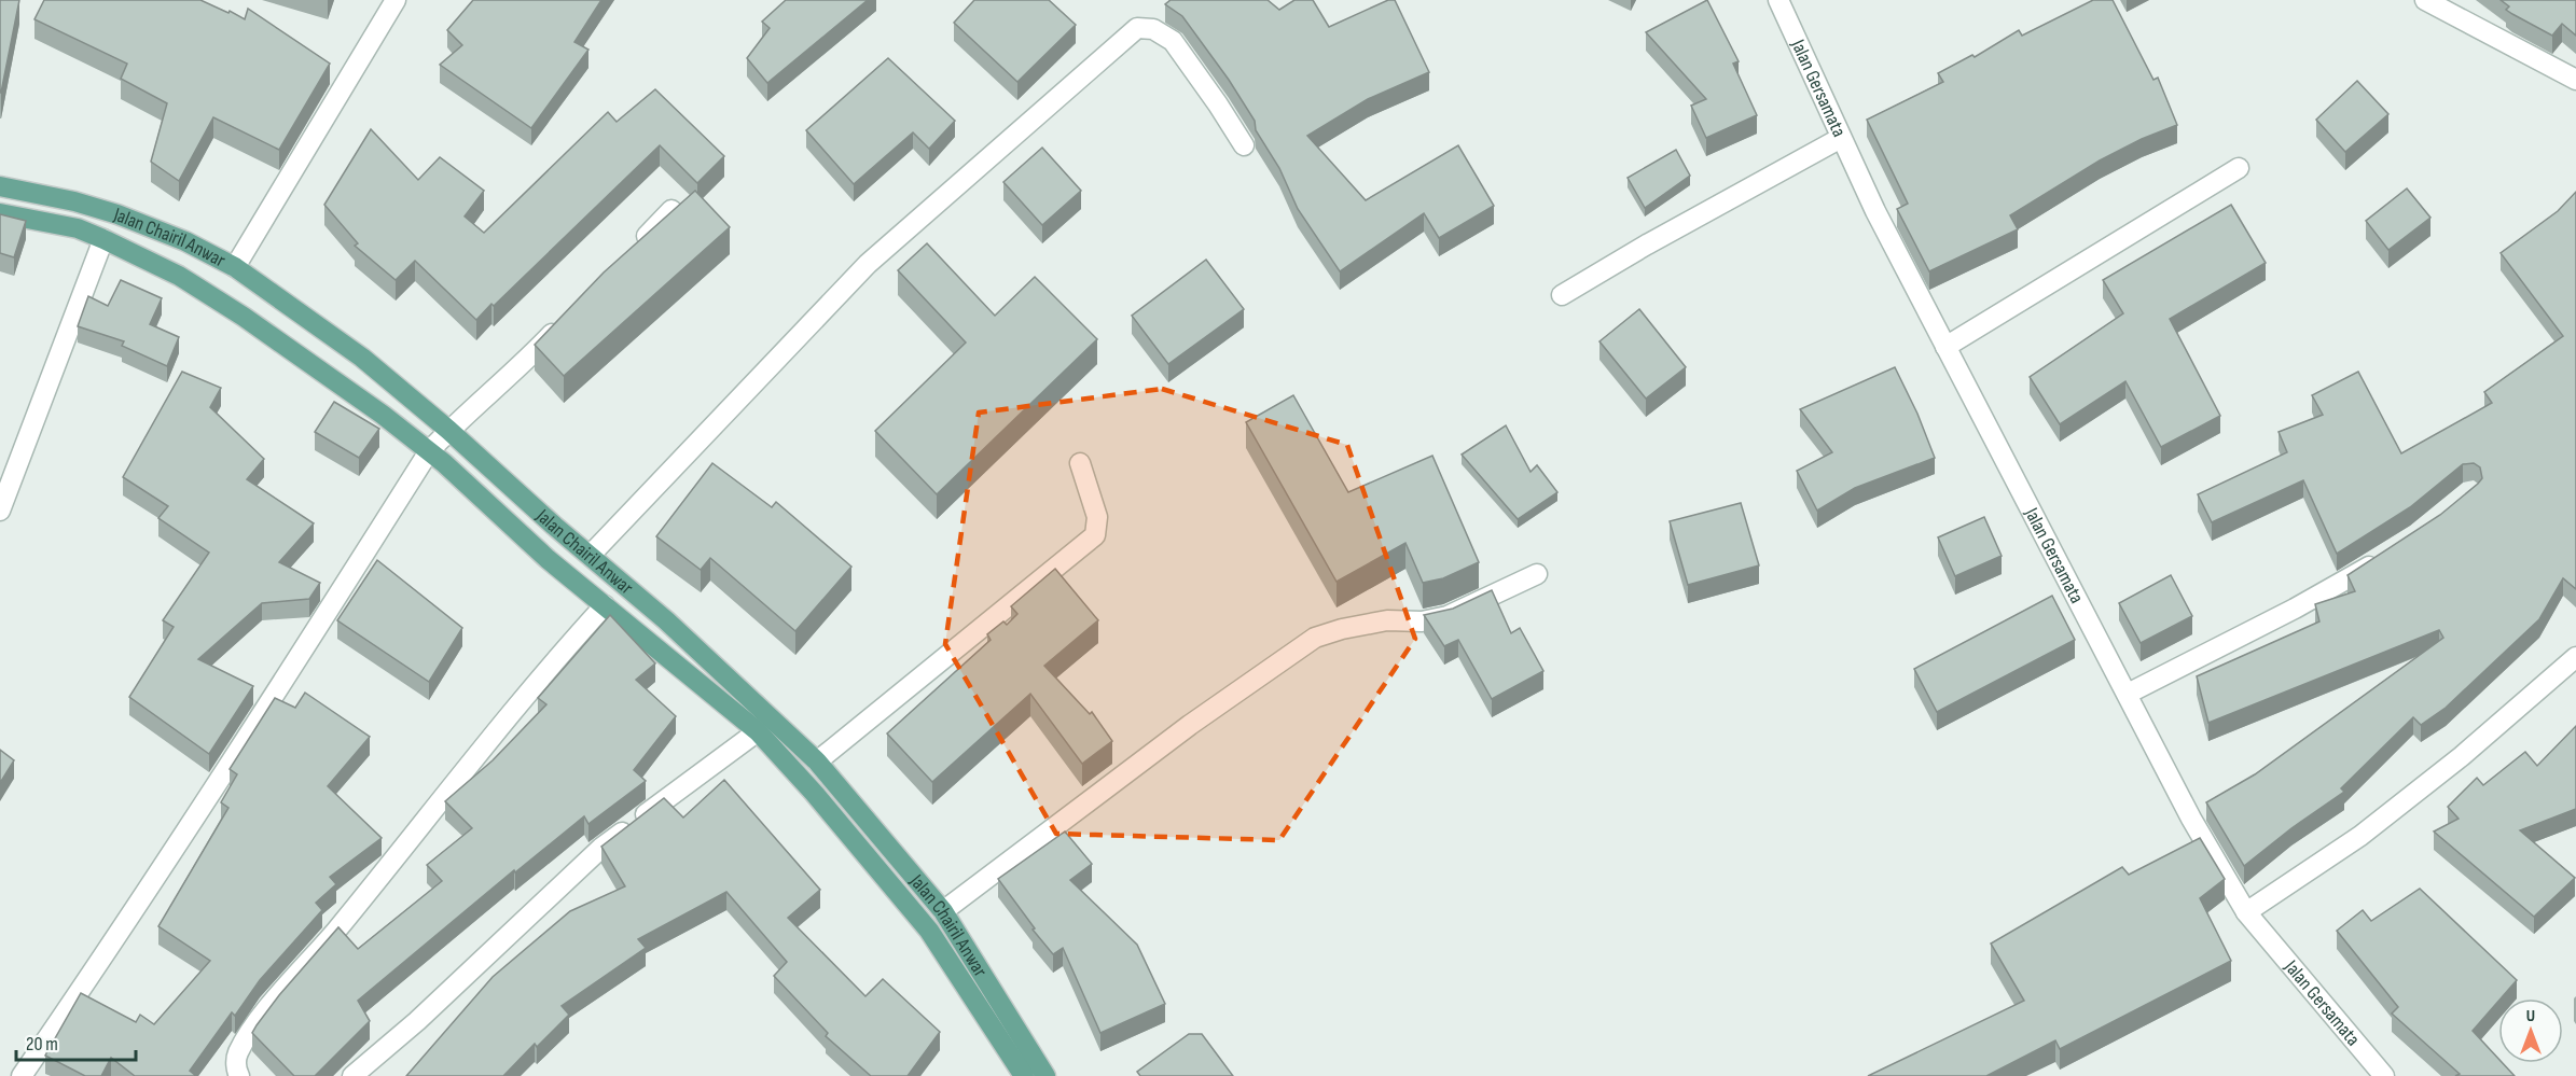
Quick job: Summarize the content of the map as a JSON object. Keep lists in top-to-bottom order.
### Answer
{
  "streets": {
    "main road": ["Jalan Chairil Anwar"],
    "street": ["Jalan Gersamata"]
  },
  "scale_bar": "20 m",
  "north": "top"
}
